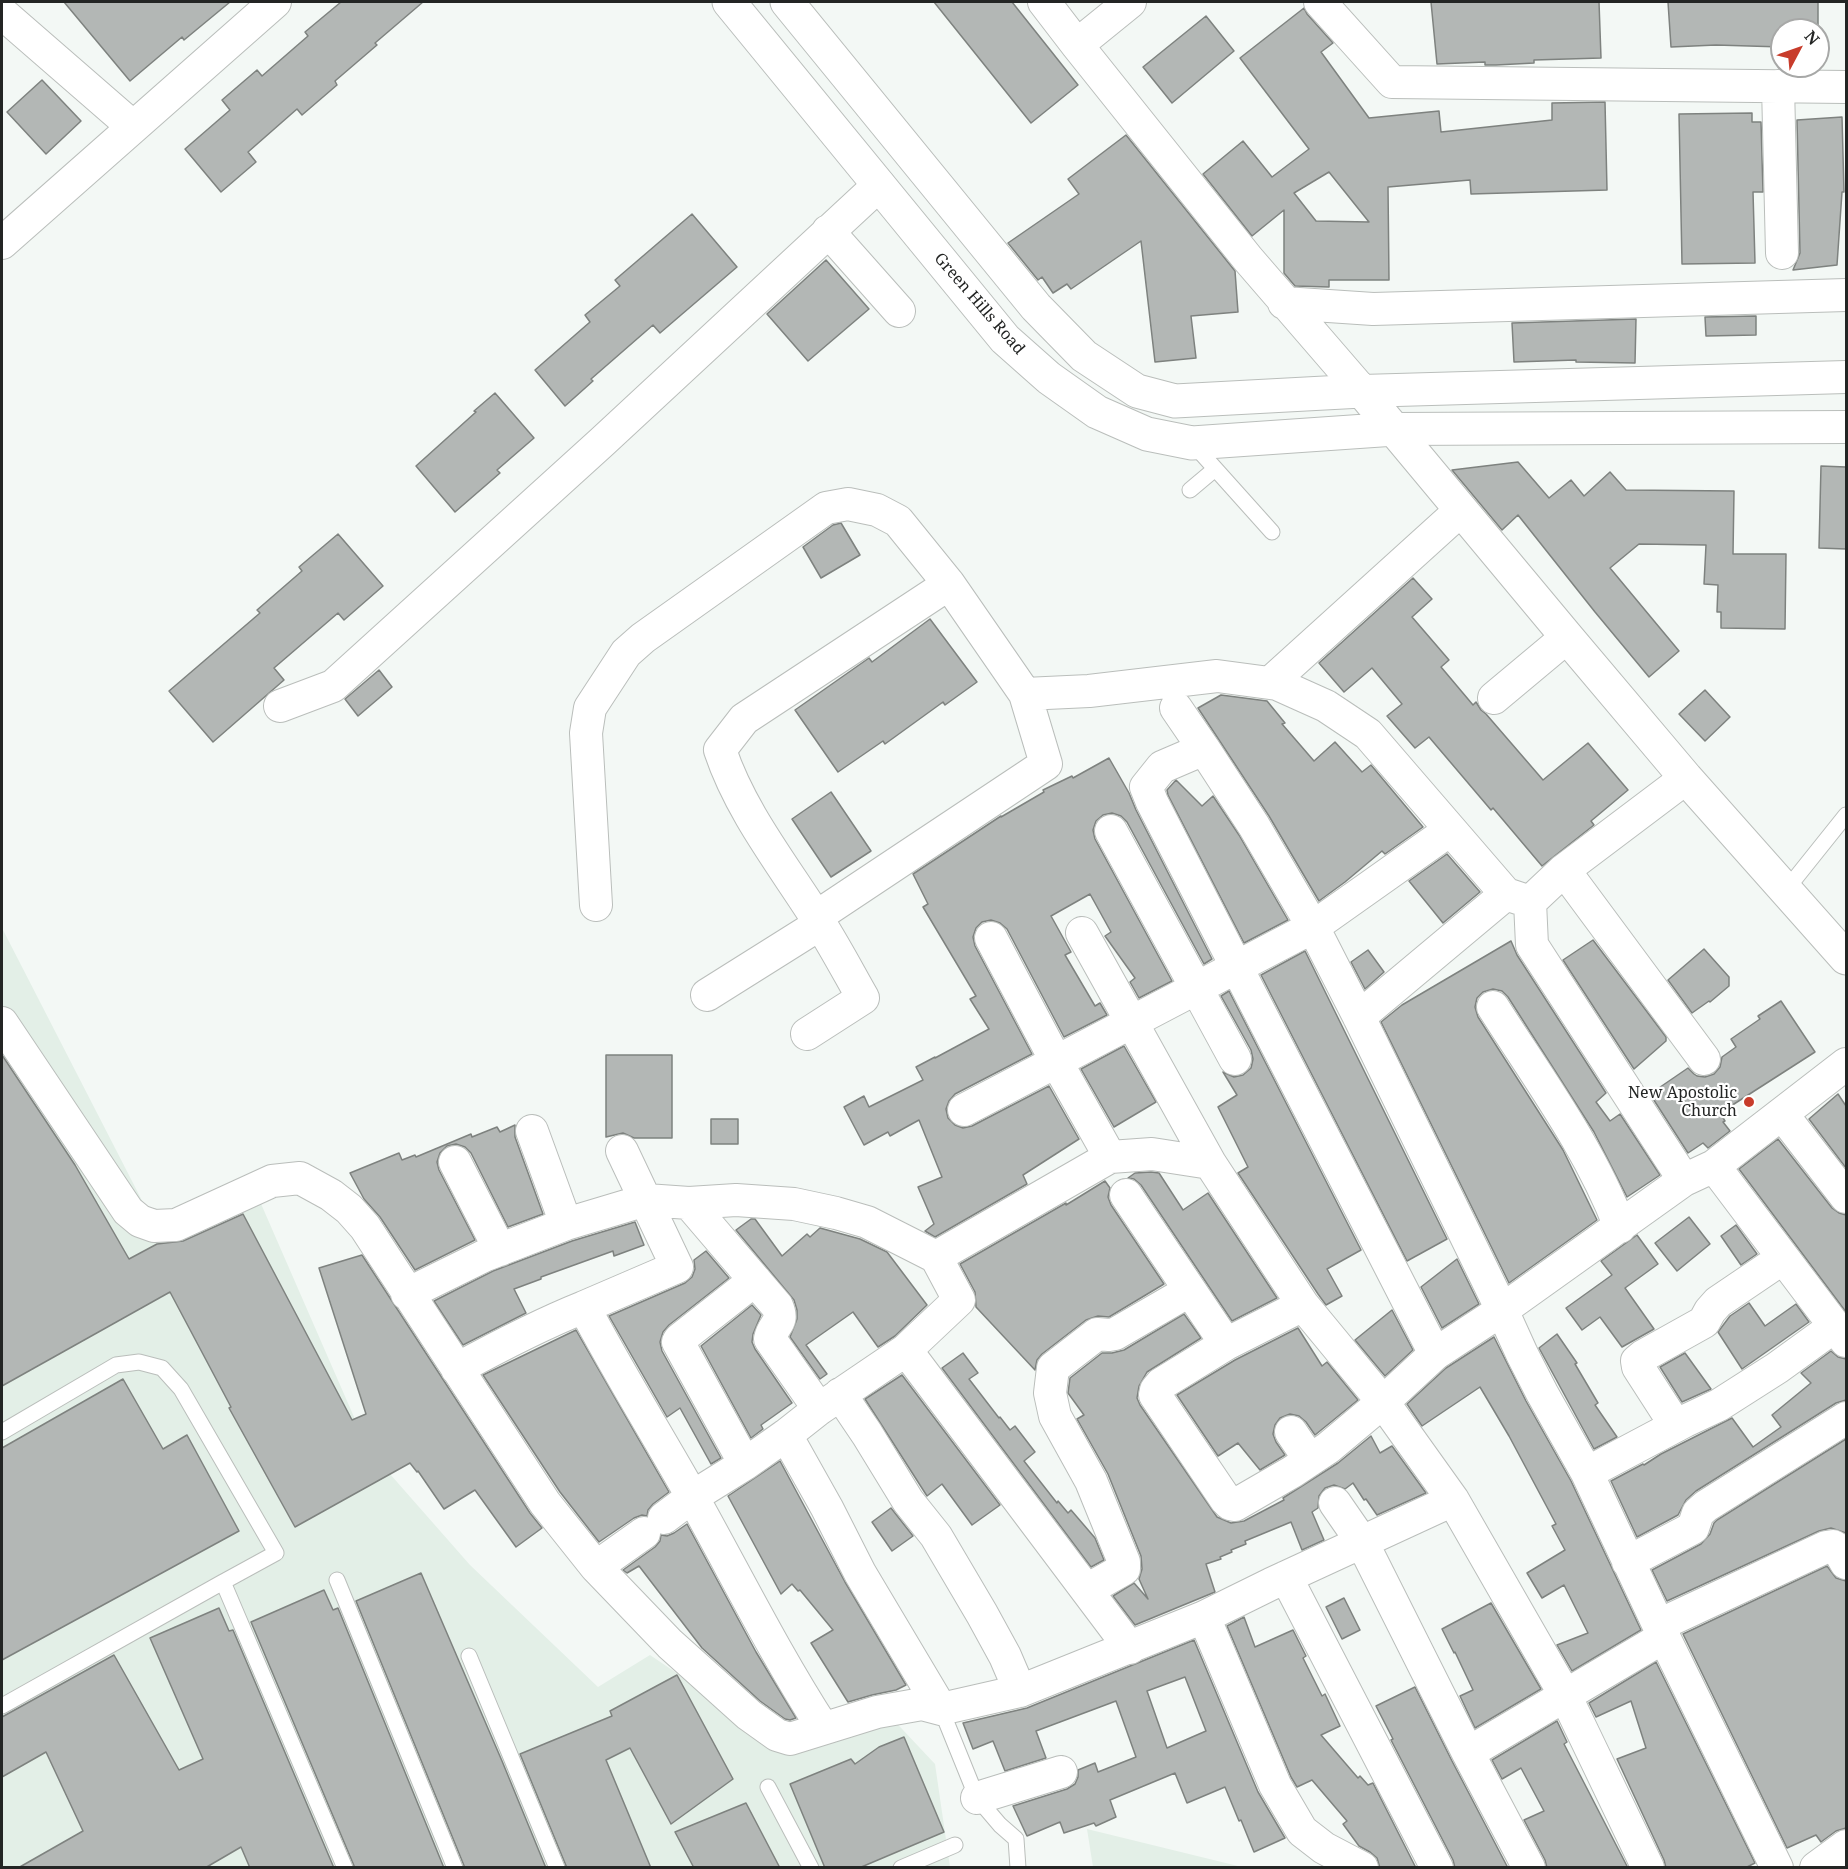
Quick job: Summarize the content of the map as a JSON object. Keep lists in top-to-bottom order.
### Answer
{
  "streets": {
    "street": ["Green Hills Road"]
  },
  "places": ["New Apostolic Church"],
  "north": "top right"
}
